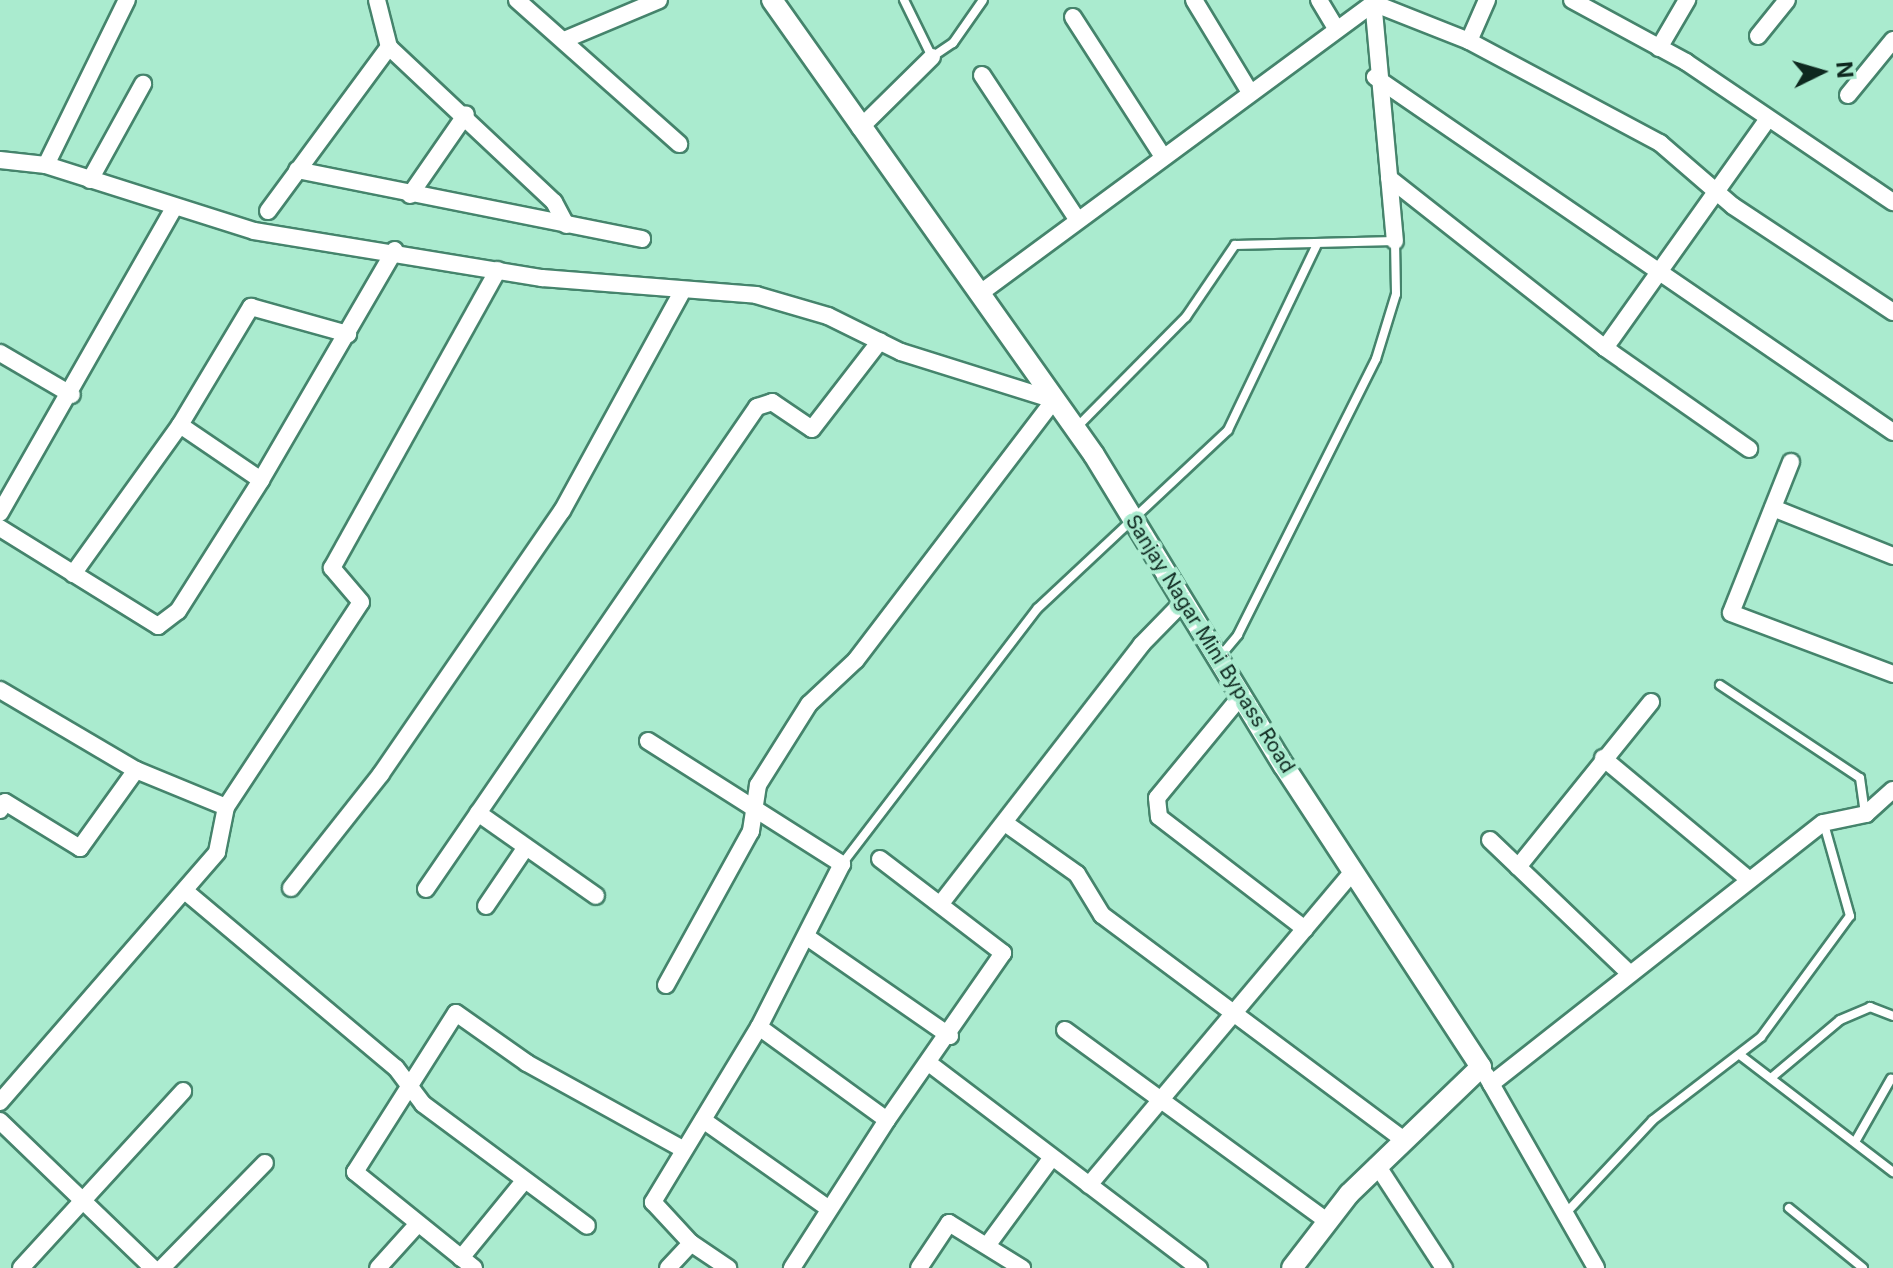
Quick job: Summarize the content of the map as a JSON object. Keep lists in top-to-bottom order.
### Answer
{
  "streets": {
    "street": ["Sanjay Nagar Mini Bypass Road"]
  },
  "north": "right"
}
